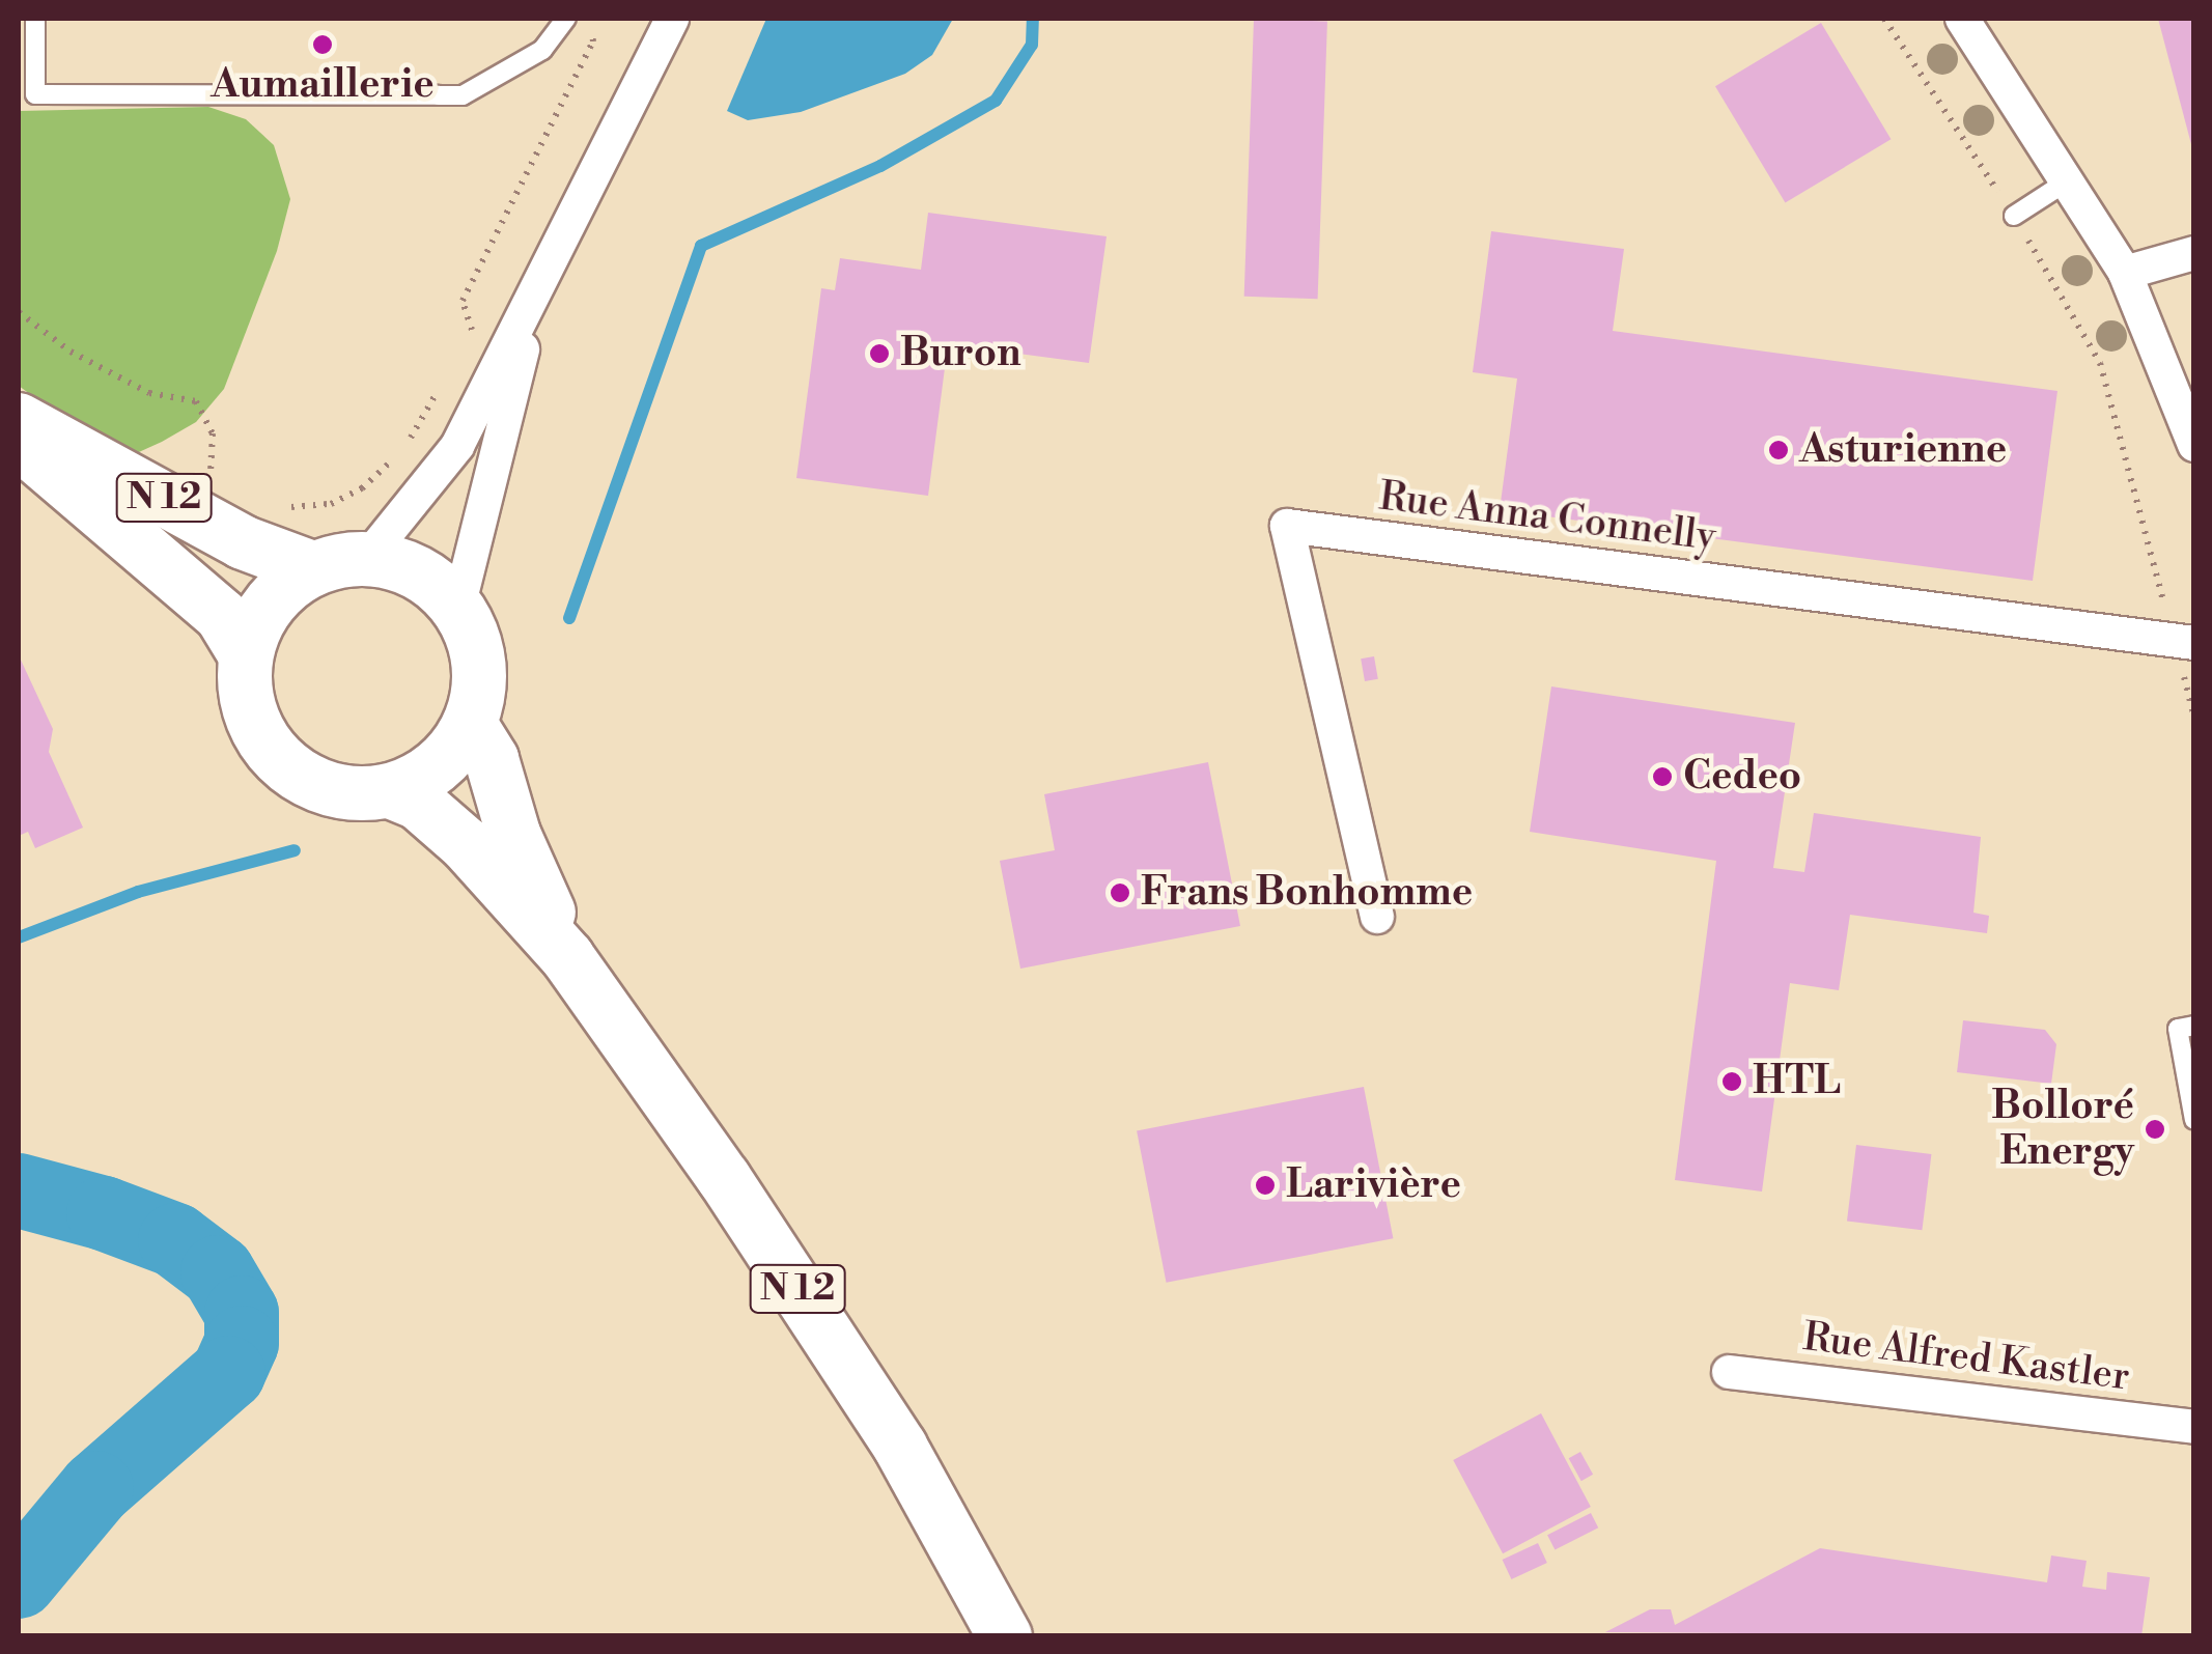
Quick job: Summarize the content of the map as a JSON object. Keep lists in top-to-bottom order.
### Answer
{
  "streets": {
    "main road": ["N 12"],
    "street": ["Rue Anna Connelly", "Rue Alfred Kastler"]
  },
  "places": [
    "Aumaillerie",
    "Buron",
    "Asturienne",
    "Cedeo",
    "Frans Bonhomme",
    "HTL",
    "Bolloré Energy",
    "Larivière"
  ]
}
